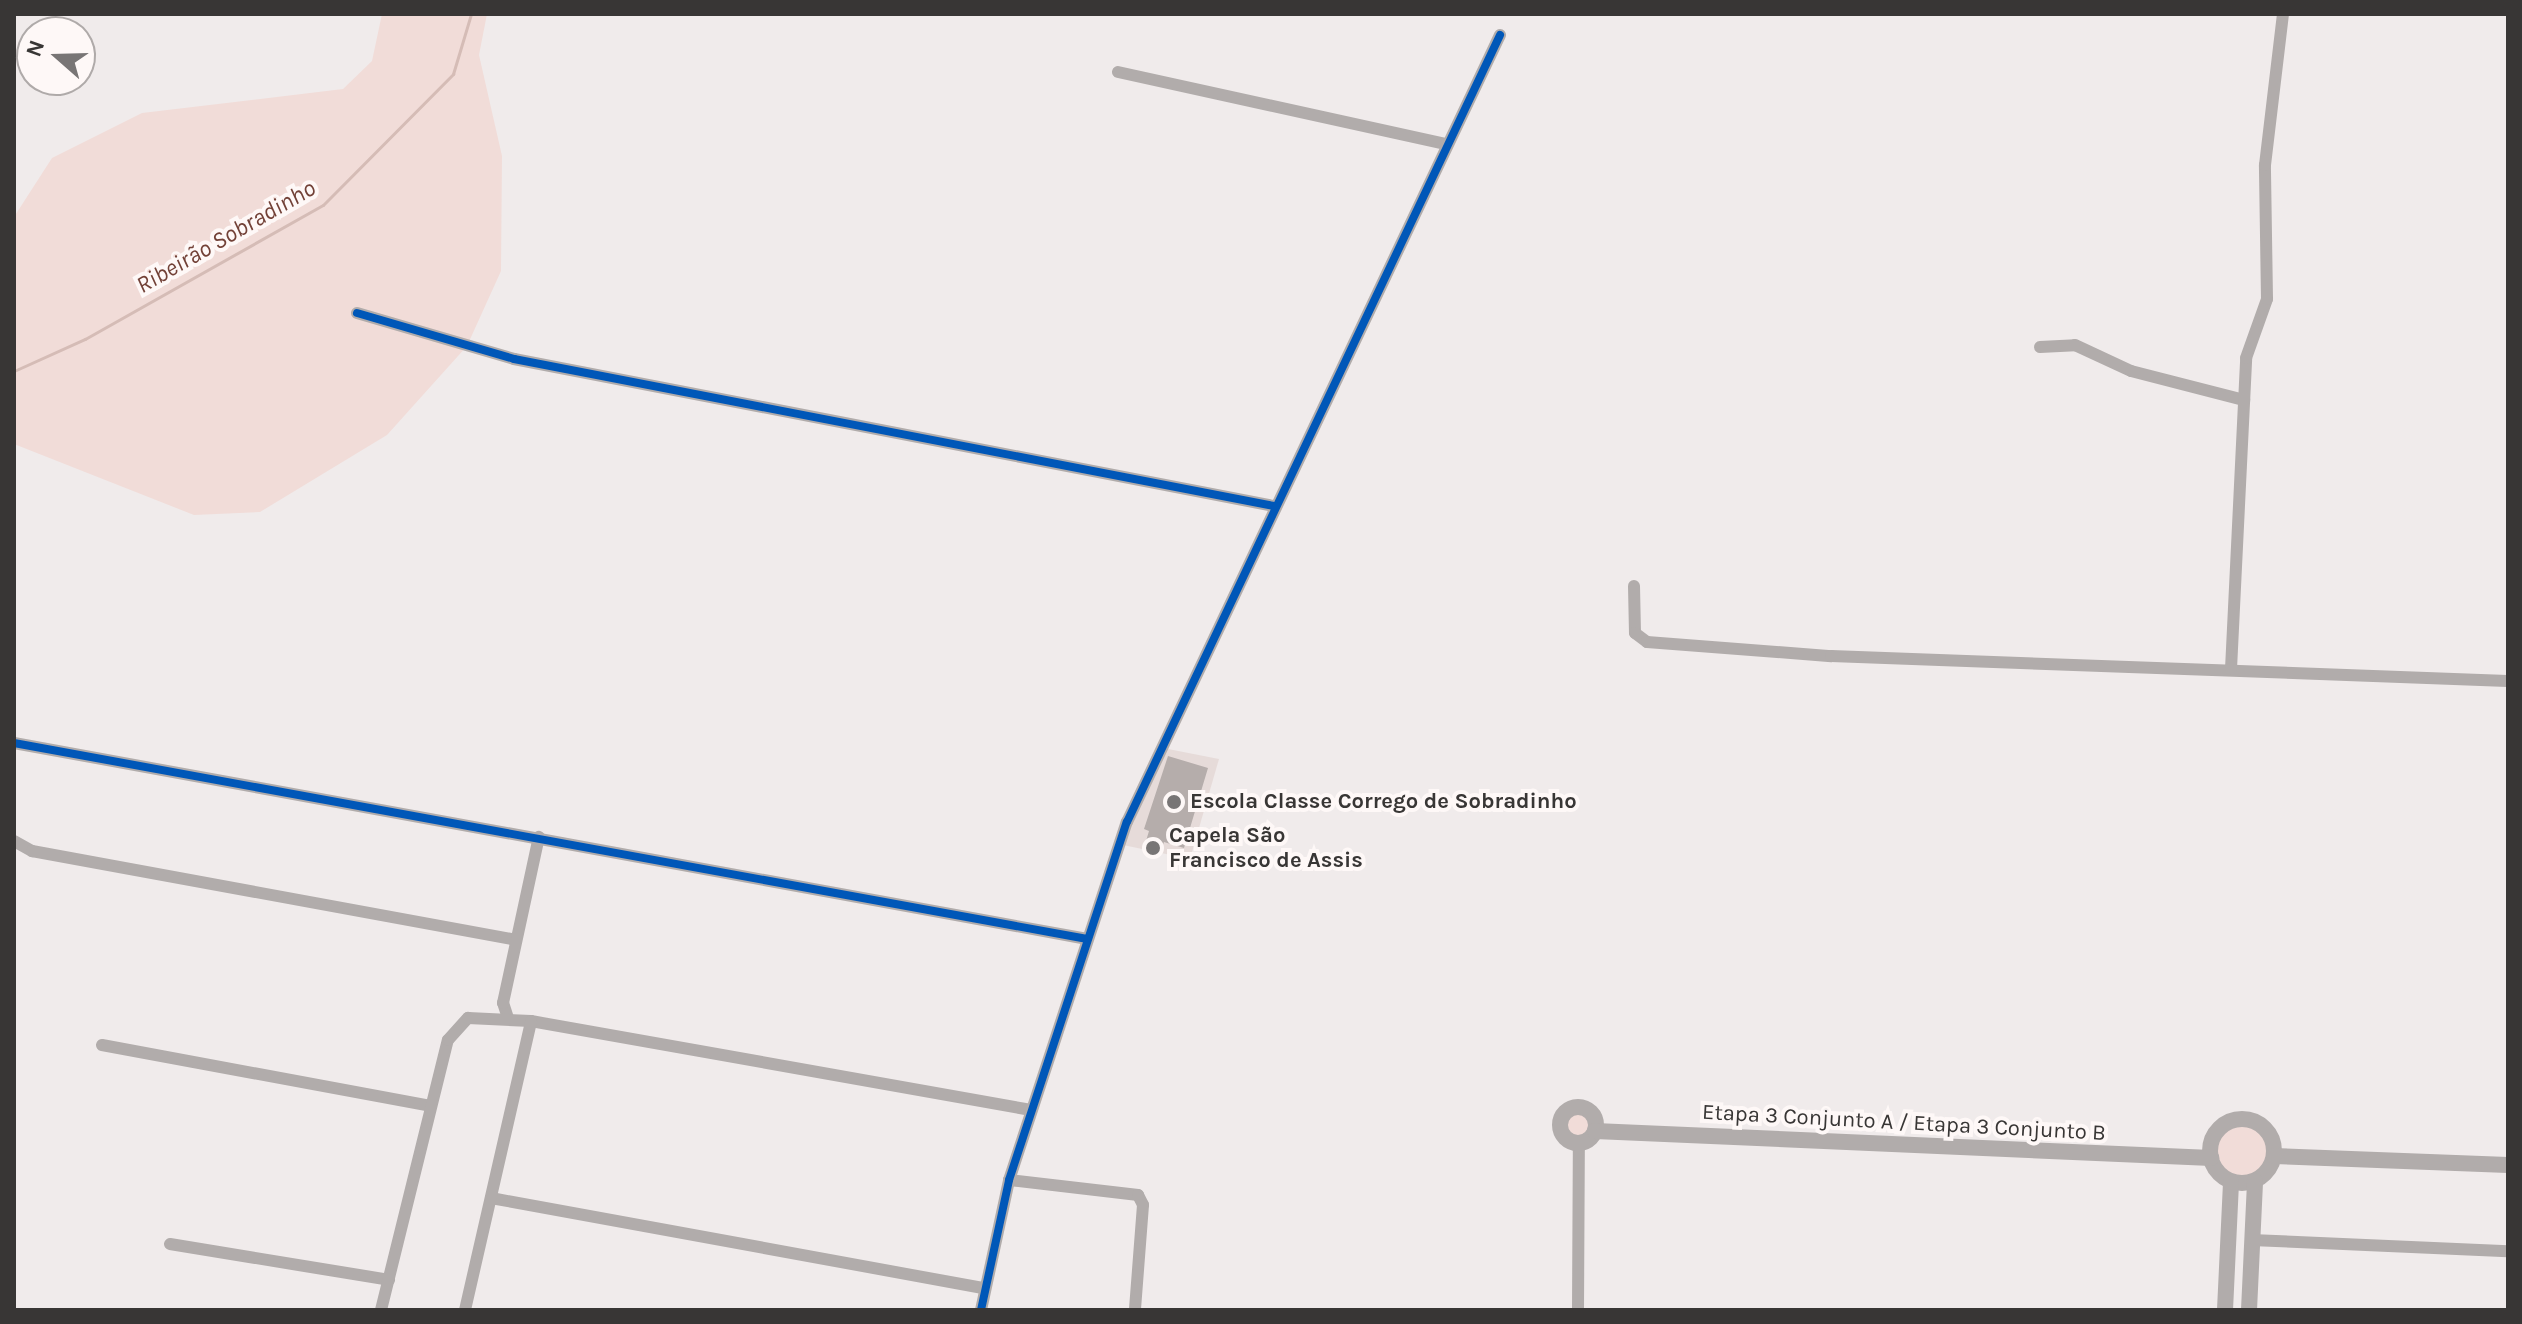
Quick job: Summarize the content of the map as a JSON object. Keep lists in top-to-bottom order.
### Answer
{
  "streets": {
    "street": ["Etapa 3 Conjunto A / Etapa 3 Conjunto B"]
  },
  "water": ["Ribeirão Sobradinho"],
  "places": ["Escola Classe Corrego de Sobradinho", "Capela São Francisco de Assis"],
  "north": "left"
}
